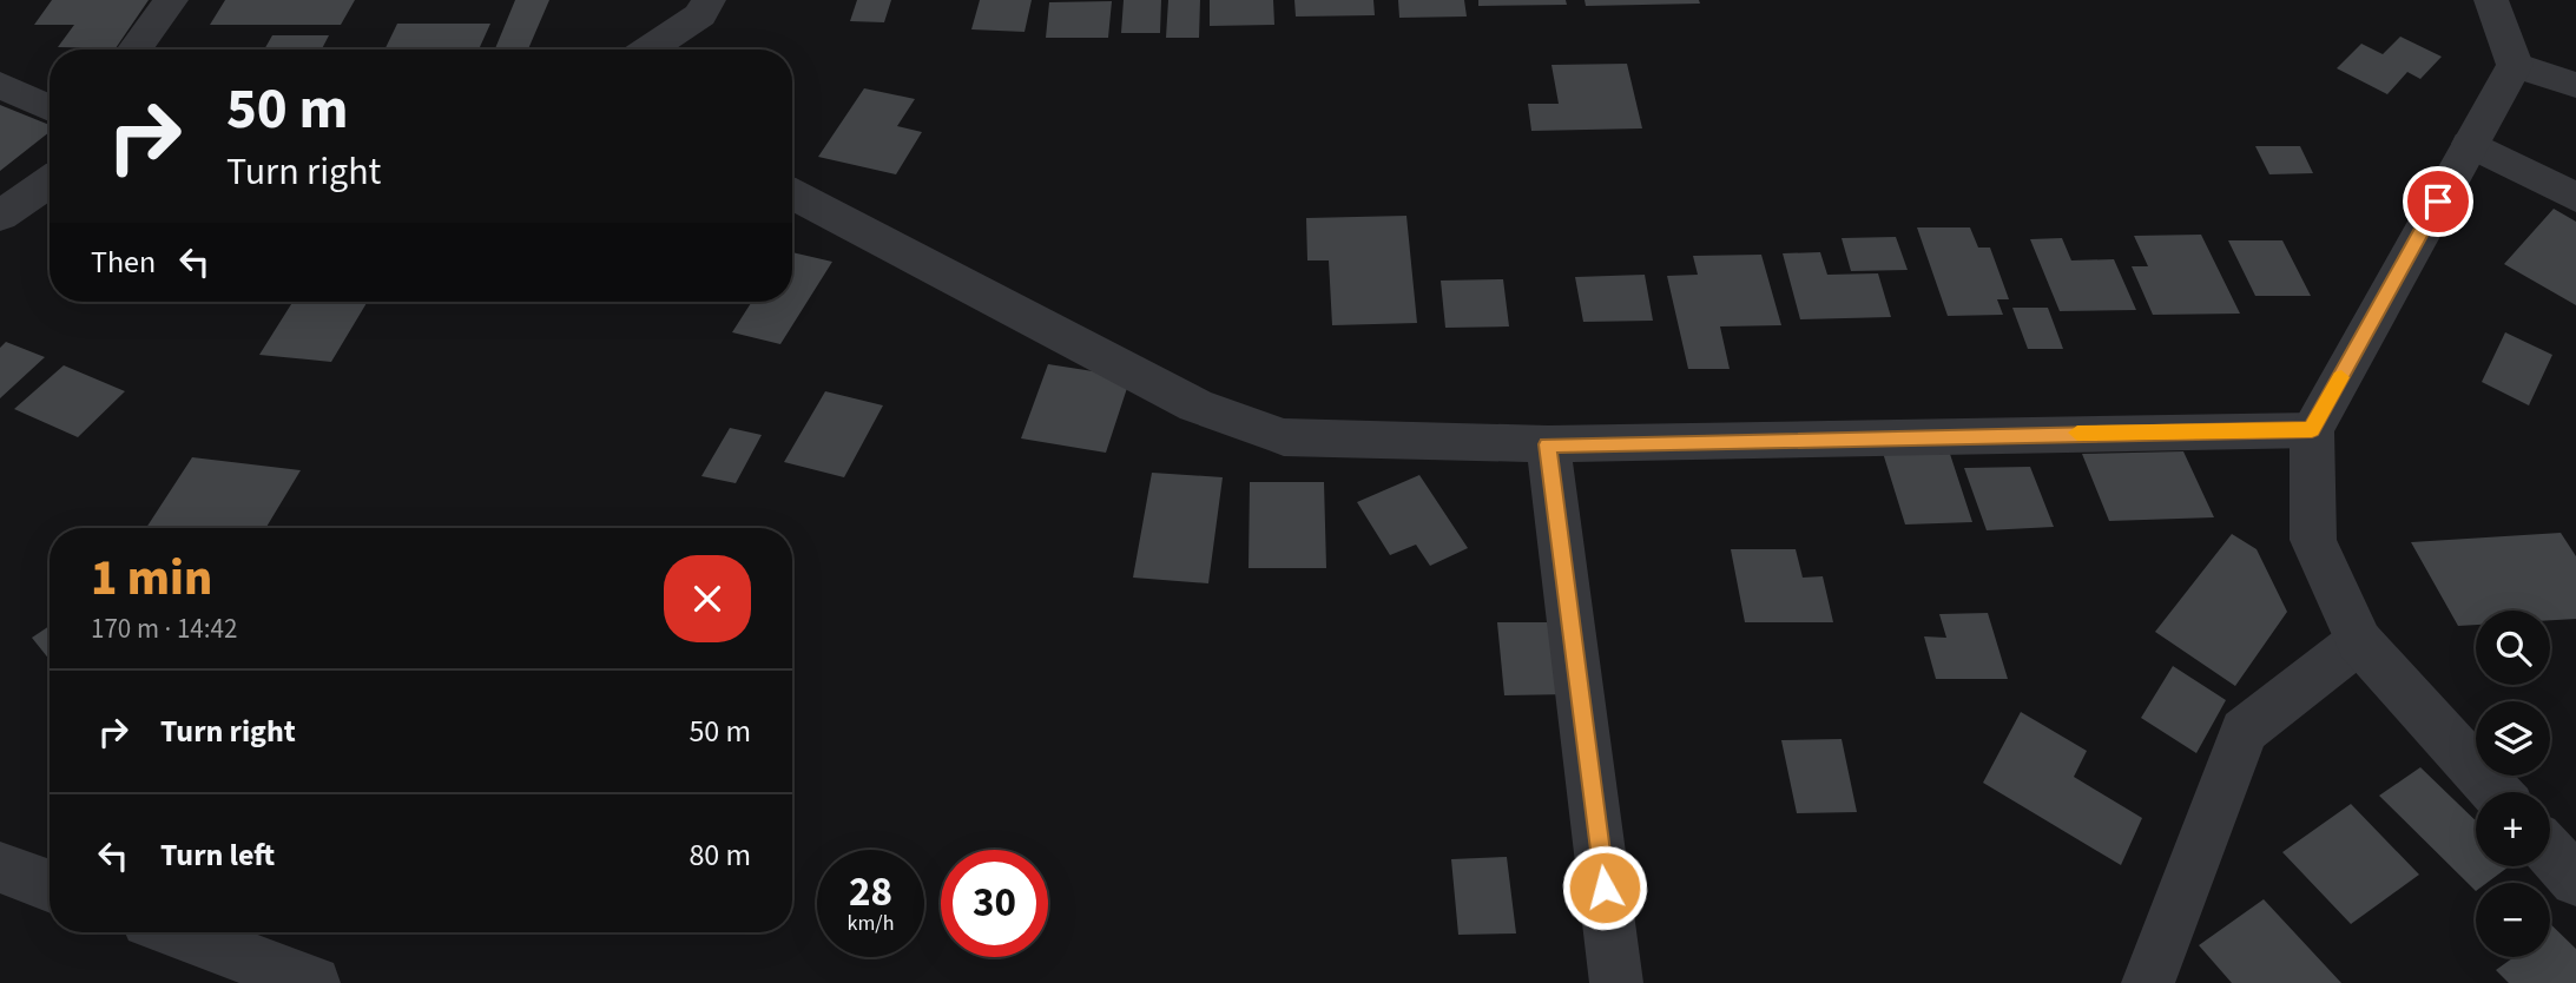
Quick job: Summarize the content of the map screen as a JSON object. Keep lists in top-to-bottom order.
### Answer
{
  "page": {
    "turn": ["50 m", "Turn right"],
    "then": "Then",
    "heading": ["1 min", "170 m · 14:42"],
    "map_buttons": ["+", "−"],
    "list": [
      {
        "name": "Turn right",
        "value": "50 m"
      },
      {
        "name": "Turn left",
        "value": "80 m"
      }
    ],
    "speed": "28 km/h",
    "limit": "30"
  }
}
